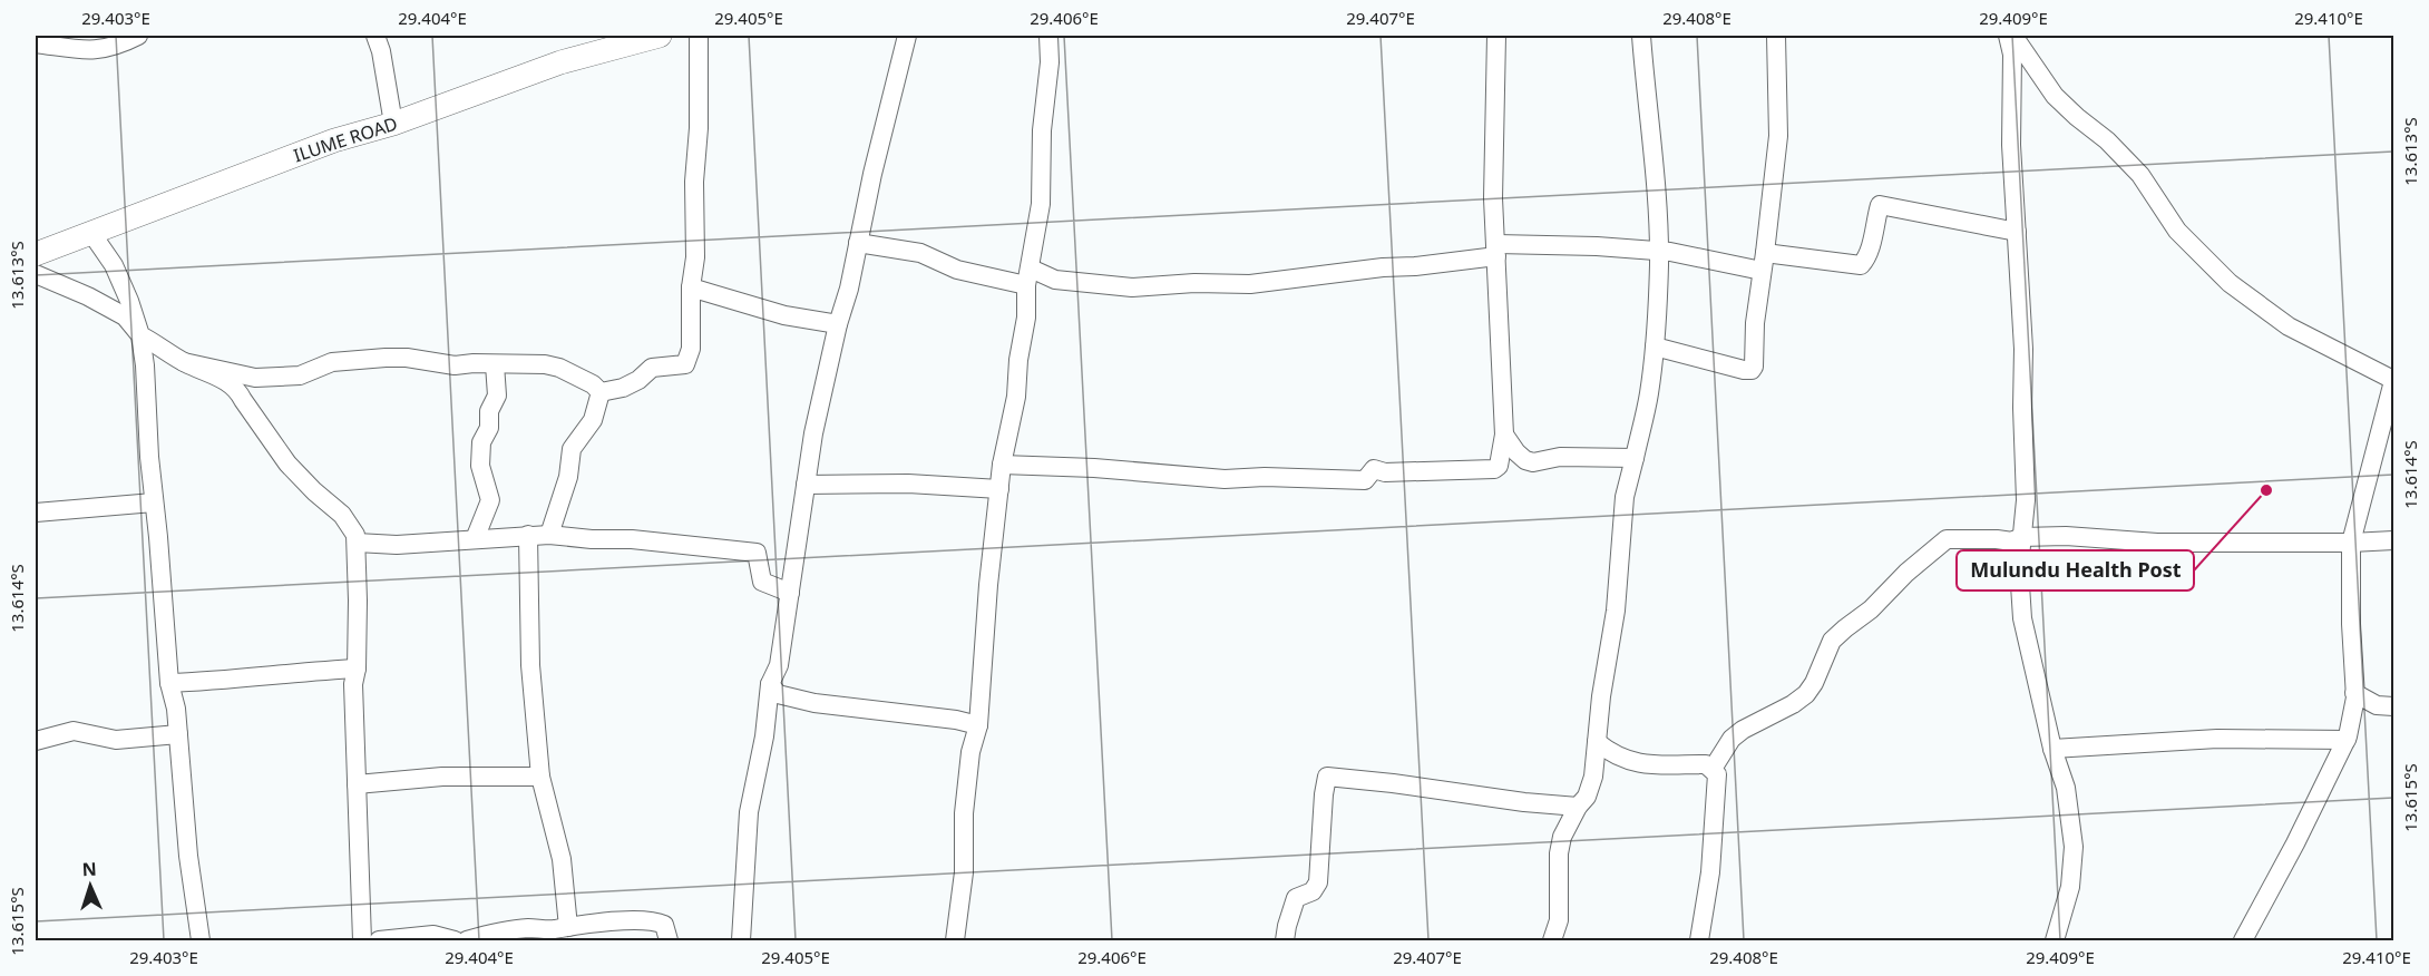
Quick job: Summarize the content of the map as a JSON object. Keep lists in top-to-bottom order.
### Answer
{
  "streets": {
    "street": ["ILUME ROAD"]
  },
  "places": ["Mulundu Health Post"],
  "north": "top",
  "coordinates": [
    "29.403°E",
    "29.404°E",
    "29.405°E",
    "29.406°E",
    "29.407°E",
    "29.408°E",
    "29.409°E",
    "29.410°E",
    "13.613°S",
    "13.614°S",
    "13.615°S"
  ]
}
